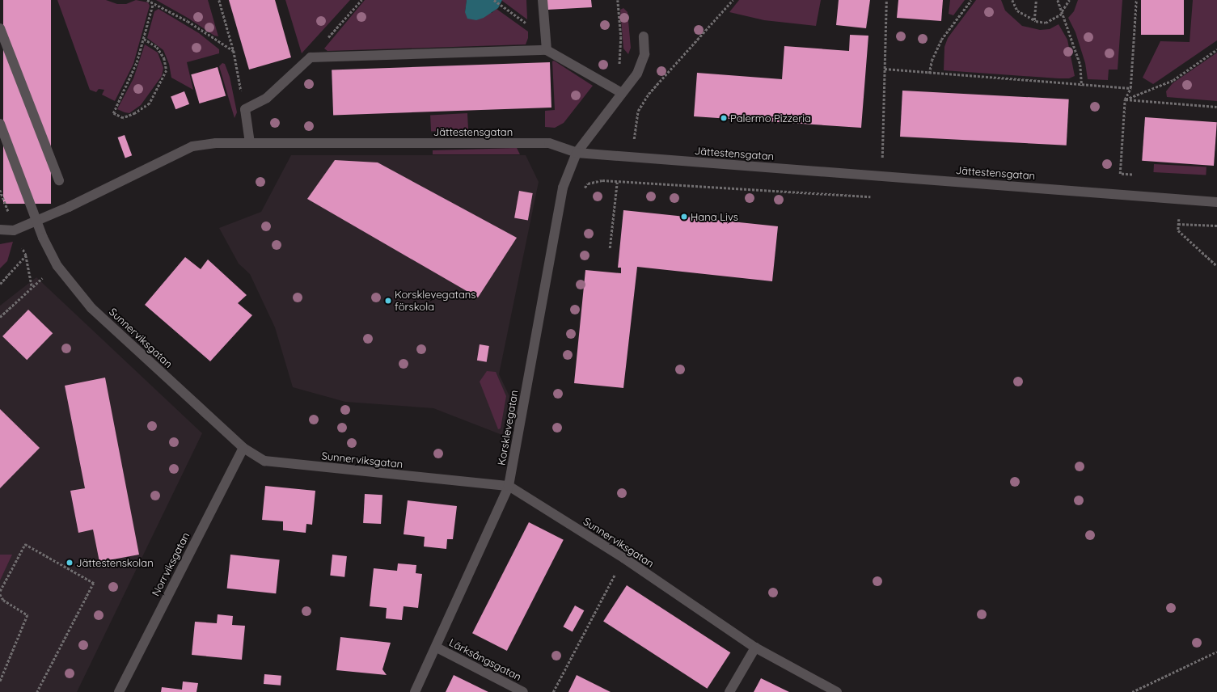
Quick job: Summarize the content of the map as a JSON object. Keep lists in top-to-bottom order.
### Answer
{
  "streets": {
    "street": [
      "Jättestensgatan",
      "Sunnerviksgatan",
      "Korsklevegatan",
      "Norrviksgatan",
      "Lärksångsgatan"
    ]
  },
  "crossings": [
    ["Jättestensgatan", "Sunnerviksgatan"],
    ["Jättestensgatan", "Korsklevegatan"],
    ["Sunnerviksgatan", "Korsklevegatan"],
    ["Sunnerviksgatan", "Norrviksgatan"],
    ["Korsklevegatan", "Lärksångsgatan"]
  ],
  "places": [
    "Palermo Pizzeria",
    "Hana Livs",
    "Korsklevegatans förskola",
    "Jättestenskolan"
  ]
}
